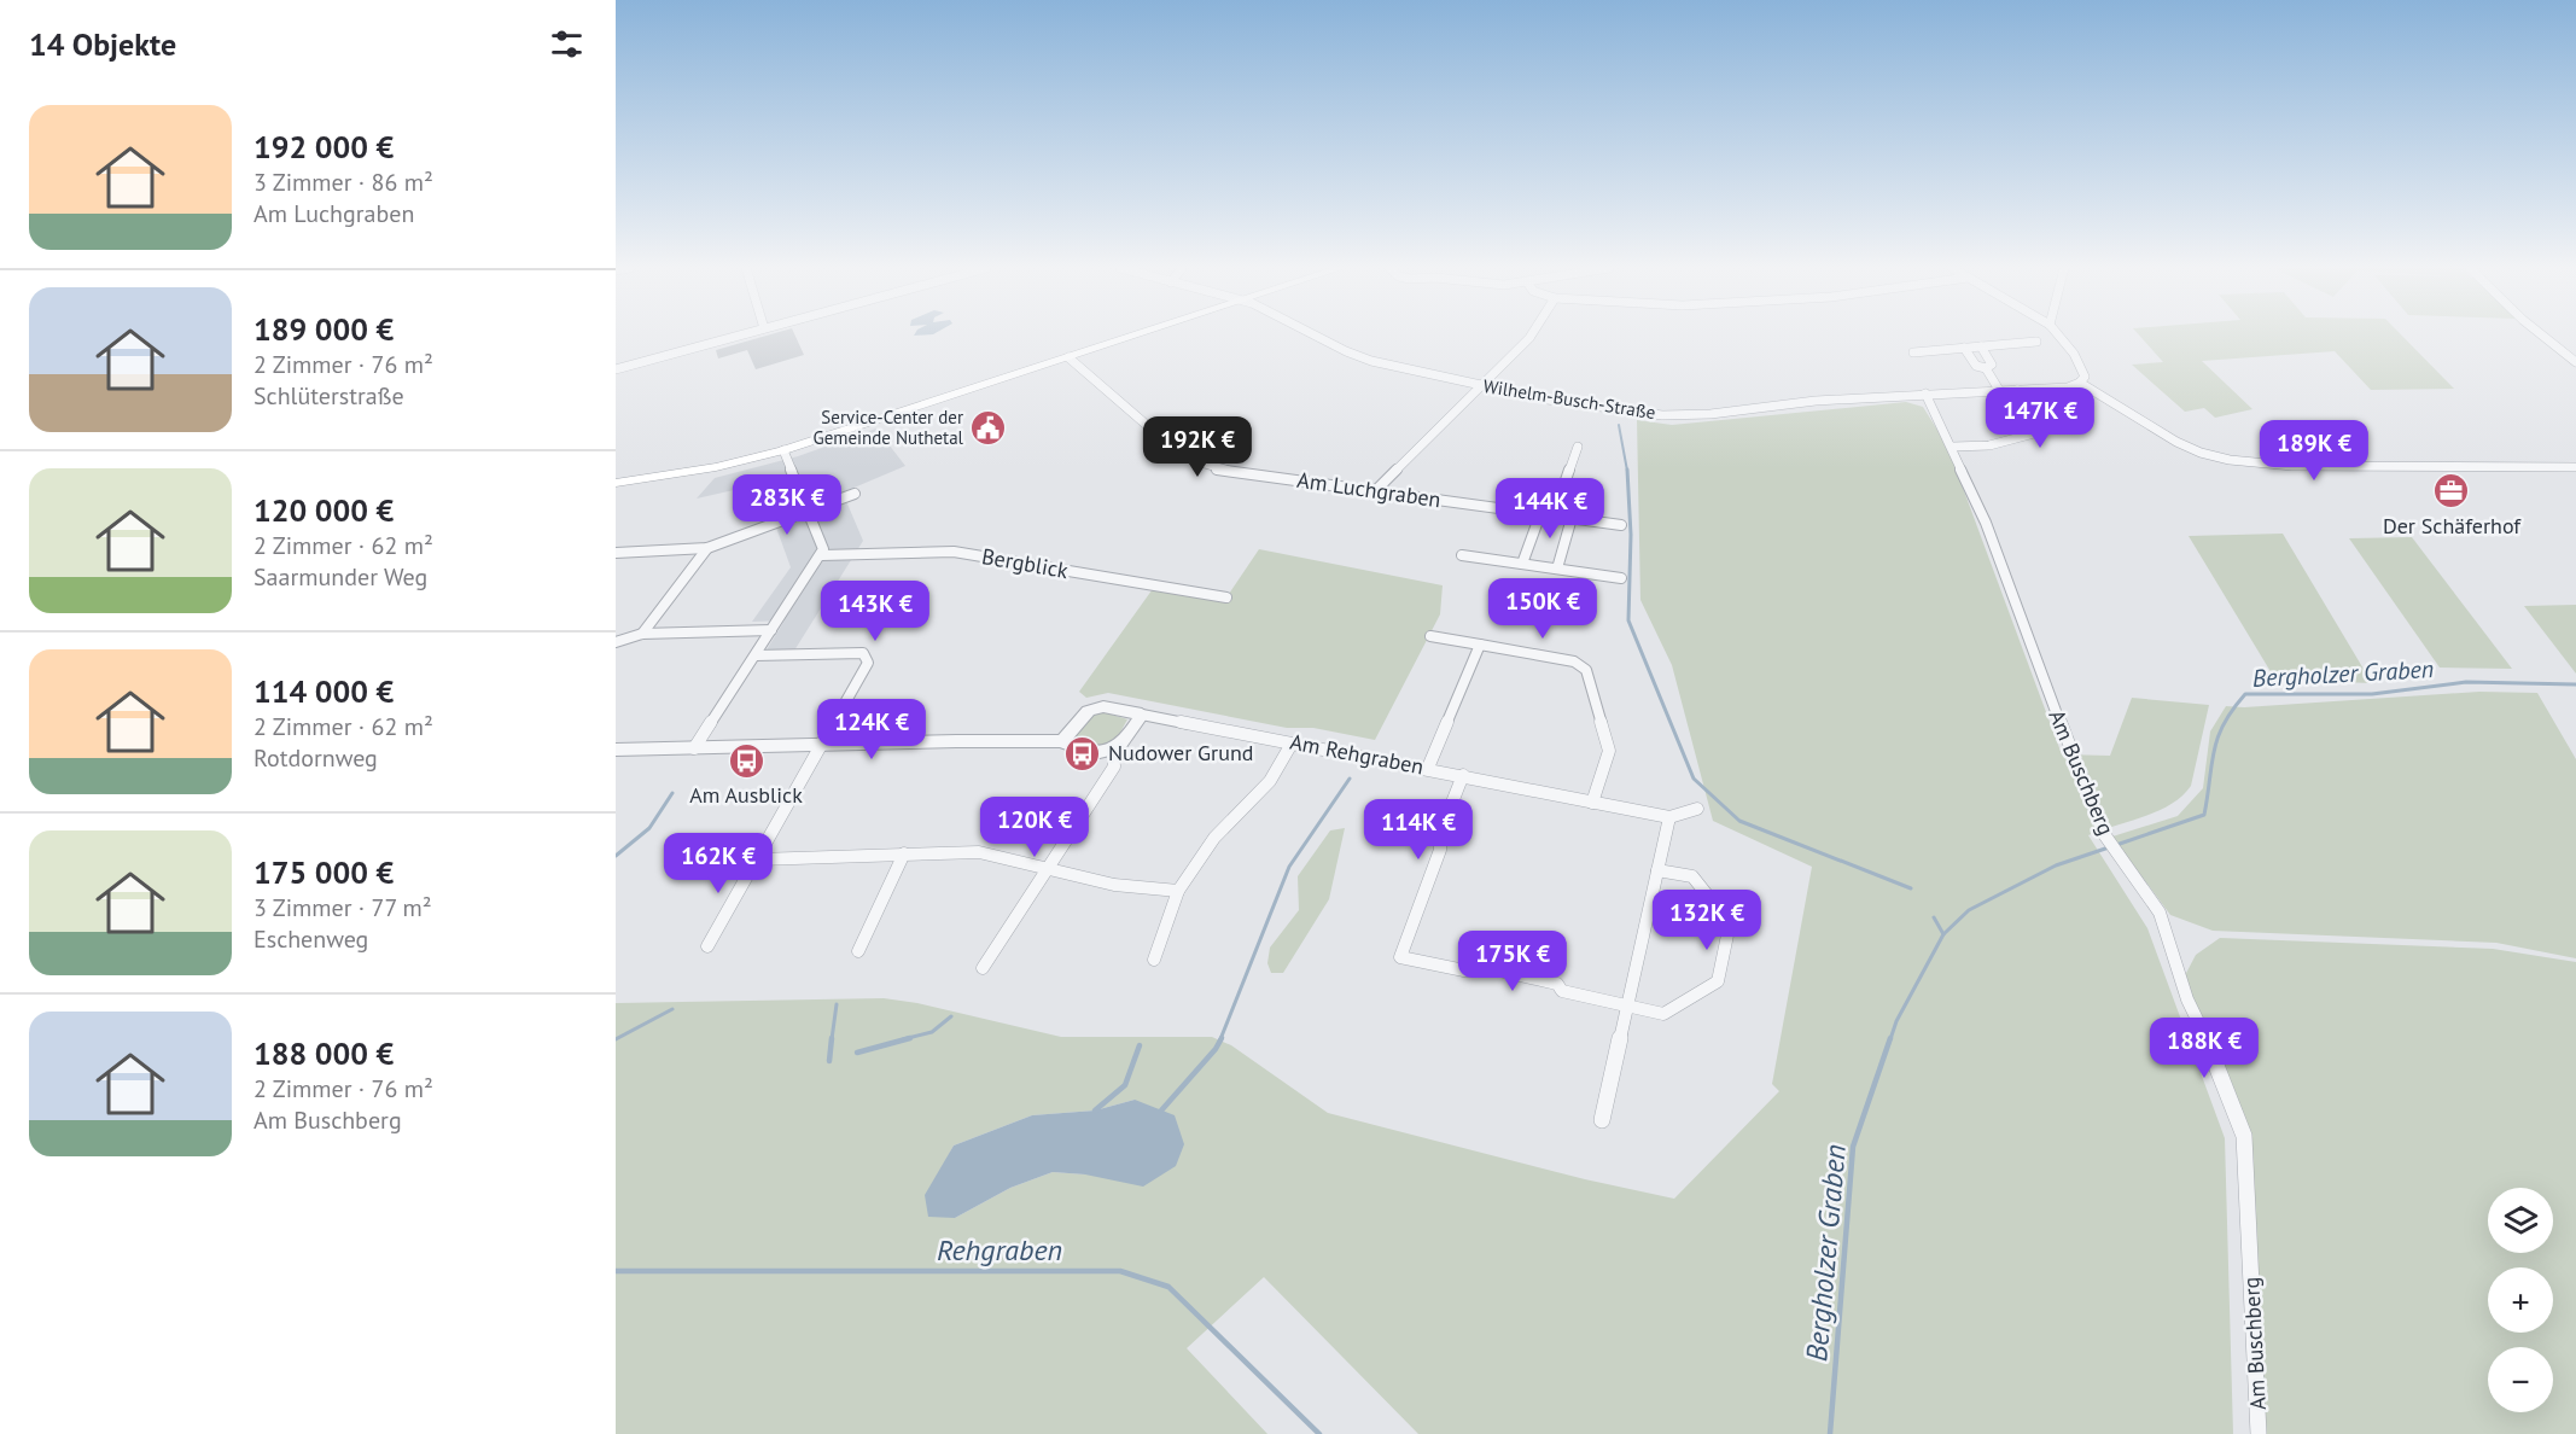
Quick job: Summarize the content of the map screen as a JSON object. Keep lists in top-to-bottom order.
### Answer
{
  "streets": {
    "street": [
      "Wilhelm-Busch-Straße",
      "Am Luchgraben",
      "Bergblick",
      "Am Rehgraben",
      "Am Buschberg"
    ]
  },
  "crossings": [
    ["Wilhelm-Busch-Straße", "Am Buschberg"]
  ],
  "water": ["Bergholzer Graben", "Rehgraben"],
  "places": {
    "public building": ["Service-Center der Gemeinde Nuthetal"],
    "office": ["Der Schäferhof"],
    "bus stop": ["Nudower Grund", "Am Ausblick"]
  },
  "page": {
    "heading": "14 Objekte",
    "list": [
      {
        "name": "192 000 €",
        "note": "3 Zimmer · 86 m² · Am Luchgraben"
      },
      {
        "name": "189 000 €",
        "note": "2 Zimmer · 76 m² · Schlüterstraße"
      },
      {
        "name": "120 000 €",
        "note": "2 Zimmer · 62 m² · Saarmunder Weg"
      },
      {
        "name": "114 000 €",
        "note": "2 Zimmer · 62 m² · Rotdornweg"
      },
      {
        "name": "175 000 €",
        "note": "3 Zimmer · 77 m² · Eschenweg"
      },
      {
        "name": "188 000 €",
        "note": "2 Zimmer · 76 m² · Am Buschberg"
      }
    ],
    "price": [
      "147K €",
      "192K €",
      "189K €",
      "283K €",
      "144K €",
      "150K €",
      "143K €",
      "124K €",
      "120K €",
      "114K €",
      "162K €",
      "132K €",
      "175K €",
      "188K €"
    ],
    "map_buttons": ["+", "−"]
  }
}
